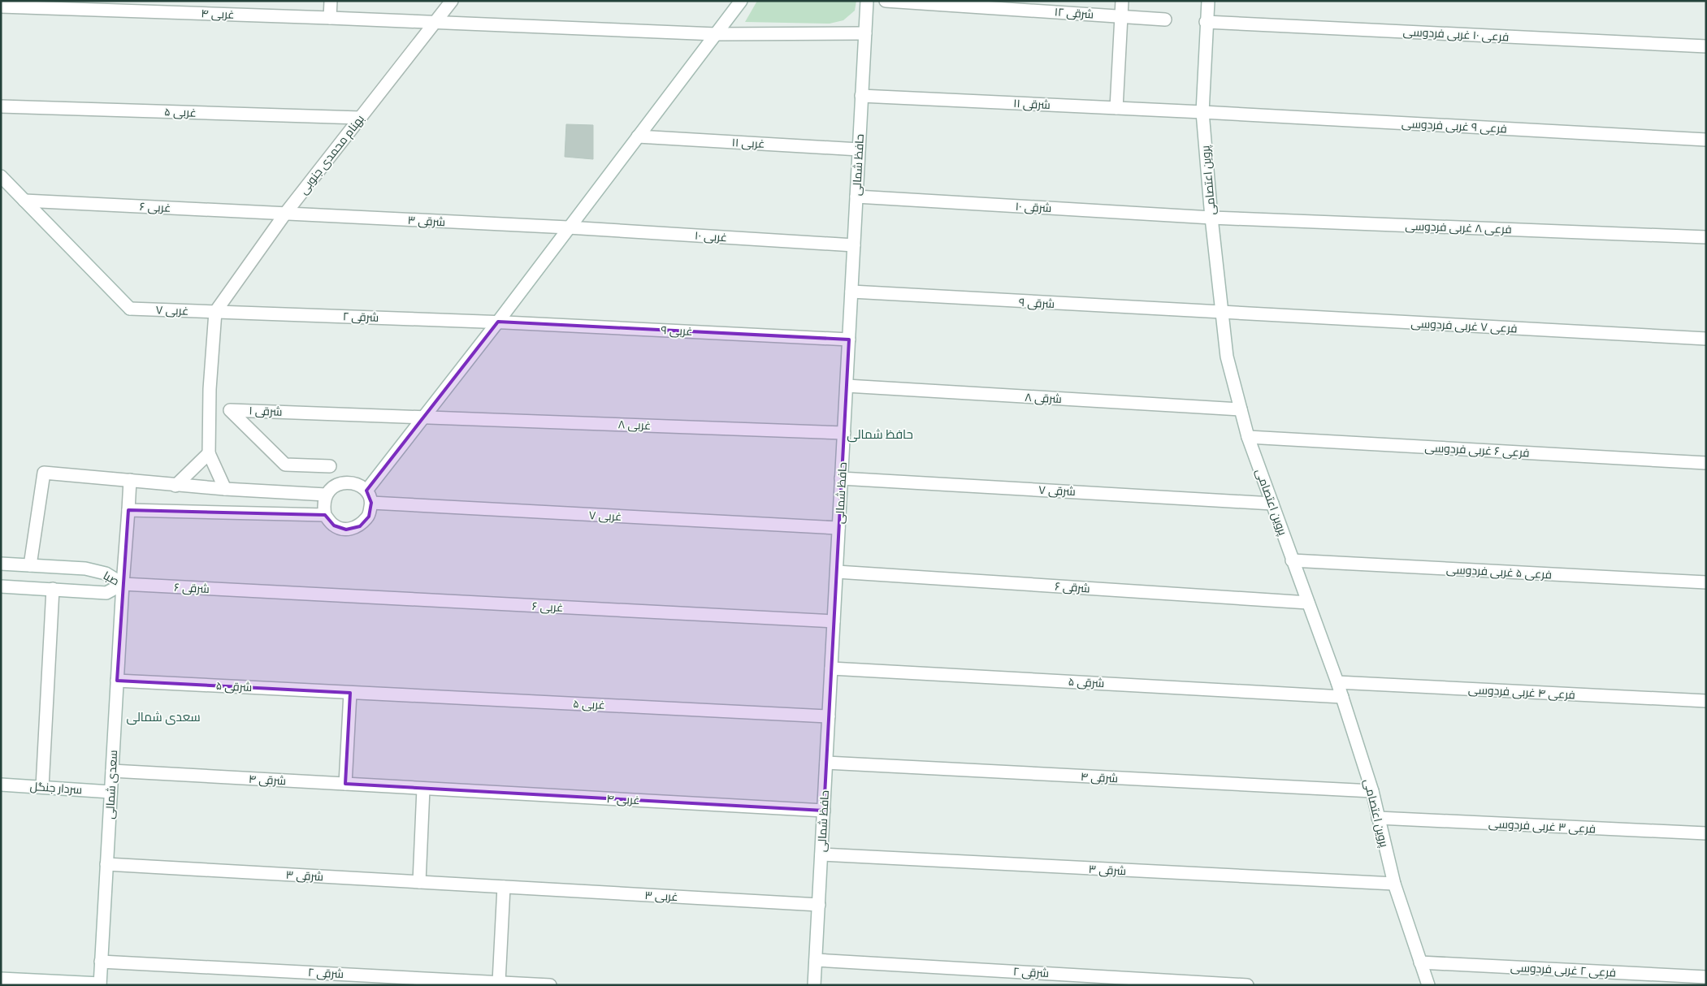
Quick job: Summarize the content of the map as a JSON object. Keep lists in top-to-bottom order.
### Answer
{
  "streets": {
    "street": [
      "۱۲ شرقی",
      "۴ غربی",
      "فرعی ۱۰ غربی فردوسی",
      "۱۱ شرقی",
      "۵ غربی",
      "فرعی ۹ غربی فردوسی",
      "۱۱ غربی",
      "بهنام محمدی جنوبی",
      "حافظ شمالی",
      "پروین اعتصامی",
      "۶ غربی",
      "شرقی ۱۰",
      "۳ شرقی",
      "فرعی ۸ غربی فردوسی",
      "۱۰ غربی",
      "شرقی ۹",
      "۷ غربی",
      "۲ شرقی",
      "فرعی ۷ غربی فردوسی",
      "۹ غربی",
      "۸ شرقی",
      "۱ شرقی",
      "۸ غربی",
      "فرعی ۶ غربی فردوسی",
      "۷ شرقی",
      "فرعی ۵ غربی فردوسی",
      "صبا",
      "۶ شرقی",
      "۵ شرقی",
      "فرعی ۴ غربی فردوسی",
      "۴ شرقی",
      "سعدی شمالی",
      "سردار جنگل",
      "فرعی ۳ غربی فردوسی",
      "۳ غربی",
      "فرعی ۲ غربی فردوسی"
    ]
  },
  "crossings": [
    ["۴ غربی", "بهنام محمدی جنوبی"],
    ["۴ غربی", "حافظ شمالی"],
    ["۴ غربی", "۴ شرقی"],
    ["فرعی ۱۰ غربی فردوسی", "پروین اعتصامی"],
    ["۱۱ شرقی", "فرعی ۹ غربی فردوسی"],
    ["۱۱ شرقی", "حافظ شمالی"],
    ["۱۱ شرقی", "پروین اعتصامی"],
    ["۵ غربی", "بهنام محمدی جنوبی"],
    ["۵ غربی", "حافظ شمالی"],
    ["۵ غربی", "۵ شرقی"],
    ["فرعی ۹ غربی فردوسی", "پروین اعتصامی"],
    ["۱۱ غربی", "حافظ شمالی"],
    ["بهنام محمدی جنوبی", "۶ غربی"],
    ["بهنام محمدی جنوبی", "۳ شرقی"],
    ["بهنام محمدی جنوبی", "۷ غربی"],
    ["بهنام محمدی جنوبی", "۲ شرقی"],
    ["حافظ شمالی", "۶ غربی"],
    ["حافظ شمالی", "شرقی ۱۰"],
    ["حافظ شمالی", "۳ شرقی"],
    ["حافظ شمالی", "۱۰ غربی"],
    ["حافظ شمالی", "شرقی ۹"],
    ["حافظ شمالی", "۷ غربی"],
    ["حافظ شمالی", "۲ شرقی"],
    ["حافظ شمالی", "۹ غربی"],
    ["حافظ شمالی", "۸ شرقی"],
    ["حافظ شمالی", "۸ غربی"],
    ["حافظ شمالی", "۷ شرقی"],
    ["حافظ شمالی", "۶ شرقی"],
    ["حافظ شمالی", "۵ شرقی"],
    ["حافظ شمالی", "۴ شرقی"],
    ["حافظ شمالی", "۳ غربی"],
    ["پروین اعتصامی", "شرقی ۱۰"],
    ["پروین اعتصامی", "۳ شرقی"],
    ["پروین اعتصامی", "فرعی ۸ غربی فردوسی"],
    ["پروین اعتصامی", "شرقی ۹"],
    ["پروین اعتصامی", "فرعی ۷ غربی فردوسی"],
    ["پروین اعتصامی", "۸ شرقی"],
    ["پروین اعتصامی", "فرعی ۶ غربی فردوسی"],
    ["پروین اعتصامی", "۷ شرقی"],
    ["پروین اعتصامی", "فرعی ۵ غربی فردوسی"],
    ["پروین اعتصامی", "۶ شرقی"],
    ["پروین اعتصامی", "۵ شرقی"],
    ["پروین اعتصامی", "فرعی ۴ غربی فردوسی"],
    ["پروین اعتصامی", "۴ شرقی"],
    ["پروین اعتصامی", "فرعی ۳ غربی فردوسی"],
    ["پروین اعتصامی", "فرعی ۲ غربی فردوسی"],
    ["۶ غربی", "۳ شرقی"],
    ["۶ غربی", "۷ غربی"],
    ["۶ غربی", "۶ شرقی"],
    ["شرقی ۱۰", "فرعی ۸ غربی فردوسی"],
    ["۳ شرقی", "۱۰ غربی"],
    ["۳ شرقی", "سعدی شمالی"],
    ["۳ شرقی", "۳ غربی"],
    ["شرقی ۹", "فرعی ۷ غربی فردوسی"],
    ["۷ غربی", "۲ شرقی"],
    ["۲ شرقی", "۹ غربی"],
    ["۲ شرقی", "سعدی شمالی"],
    ["۱ شرقی", "۸ غربی"],
    ["صبا", "۶ شرقی"],
    ["صبا", "سعدی شمالی"],
    ["۶ شرقی", "سعدی شمالی"],
    ["۵ شرقی", "سعدی شمالی"],
    ["۴ شرقی", "سعدی شمالی"],
    ["سعدی شمالی", "سردار جنگل"]
  ],
  "districts": ["حافظ شمالی", "سعدی شمالی"]
}
